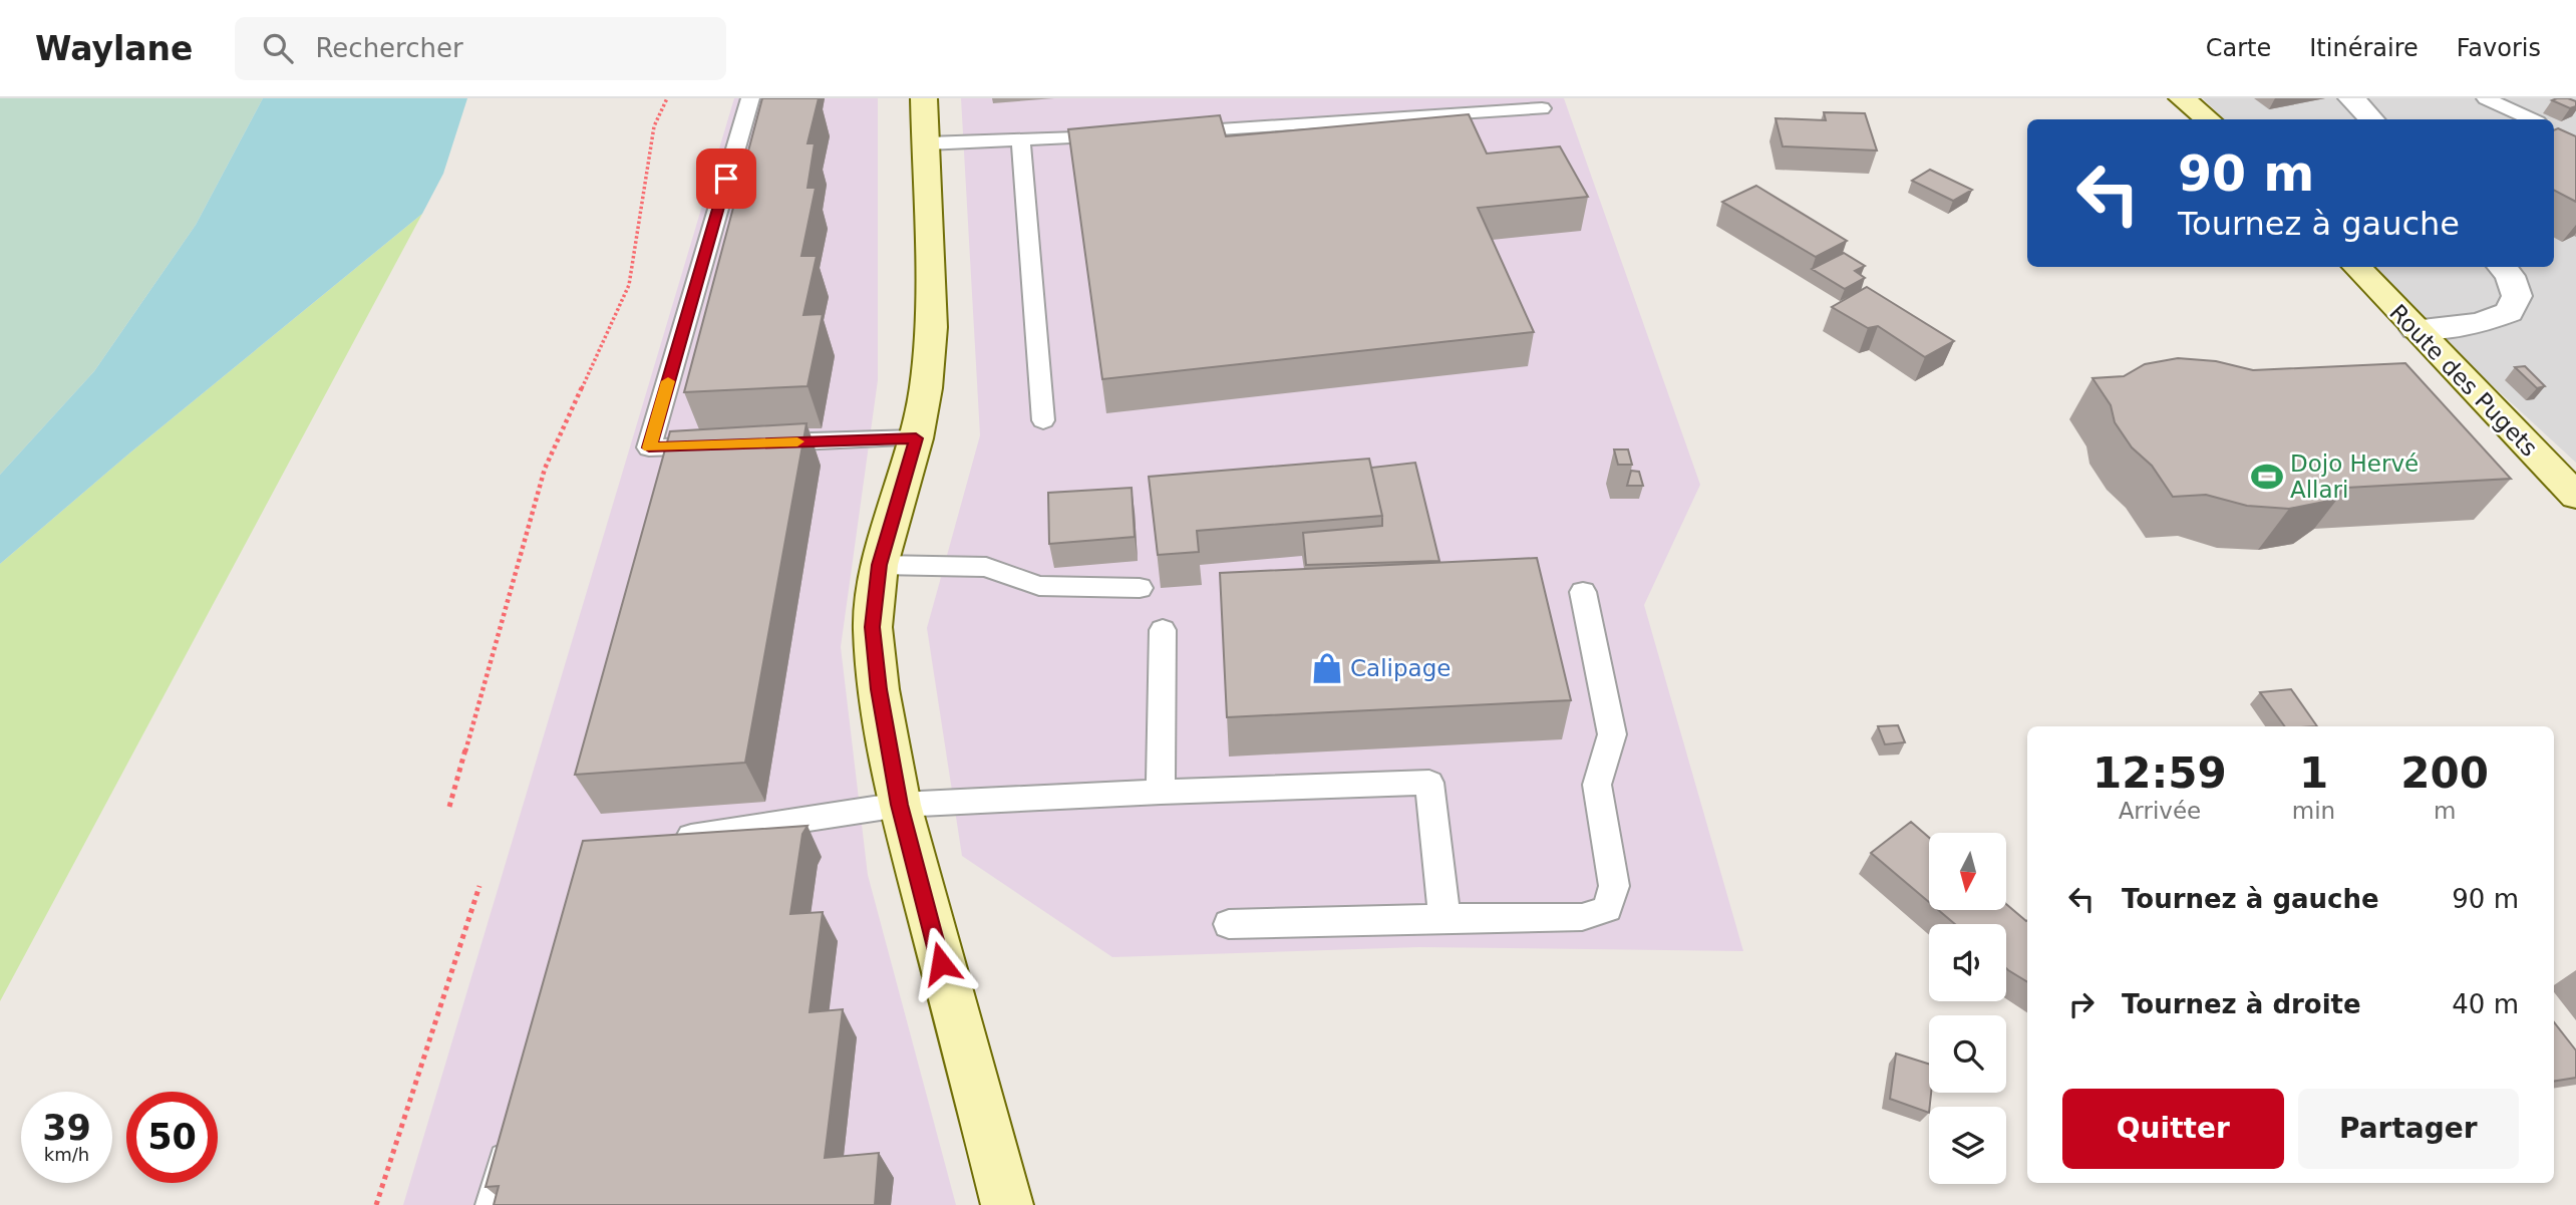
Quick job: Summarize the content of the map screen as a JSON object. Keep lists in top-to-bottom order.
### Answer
{
  "streets": {
    "main road": ["Route des Pugets"]
  },
  "places": {
    "sports": ["Dojo Hervé Allari"],
    "shop": ["Calipage"]
  },
  "north": "bottom",
  "page": {
    "header": "Waylane",
    "search": "Rechercher",
    "nav": ["Carte", "Itinéraire", "Favoris"],
    "turn": ["90 m", "Tournez à gauche"],
    "eta": [
      "12:59",
      "Arrivée",
      "1",
      "min",
      "200",
      "m"
    ],
    "list": [
      {
        "name": "Tournez à gauche",
        "value": "90 m"
      },
      {
        "name": "Tournez à droite",
        "value": "40 m"
      }
    ],
    "buttons": ["Quitter", "Partager"],
    "speed": "39 km/h",
    "limit": "50"
  }
}
